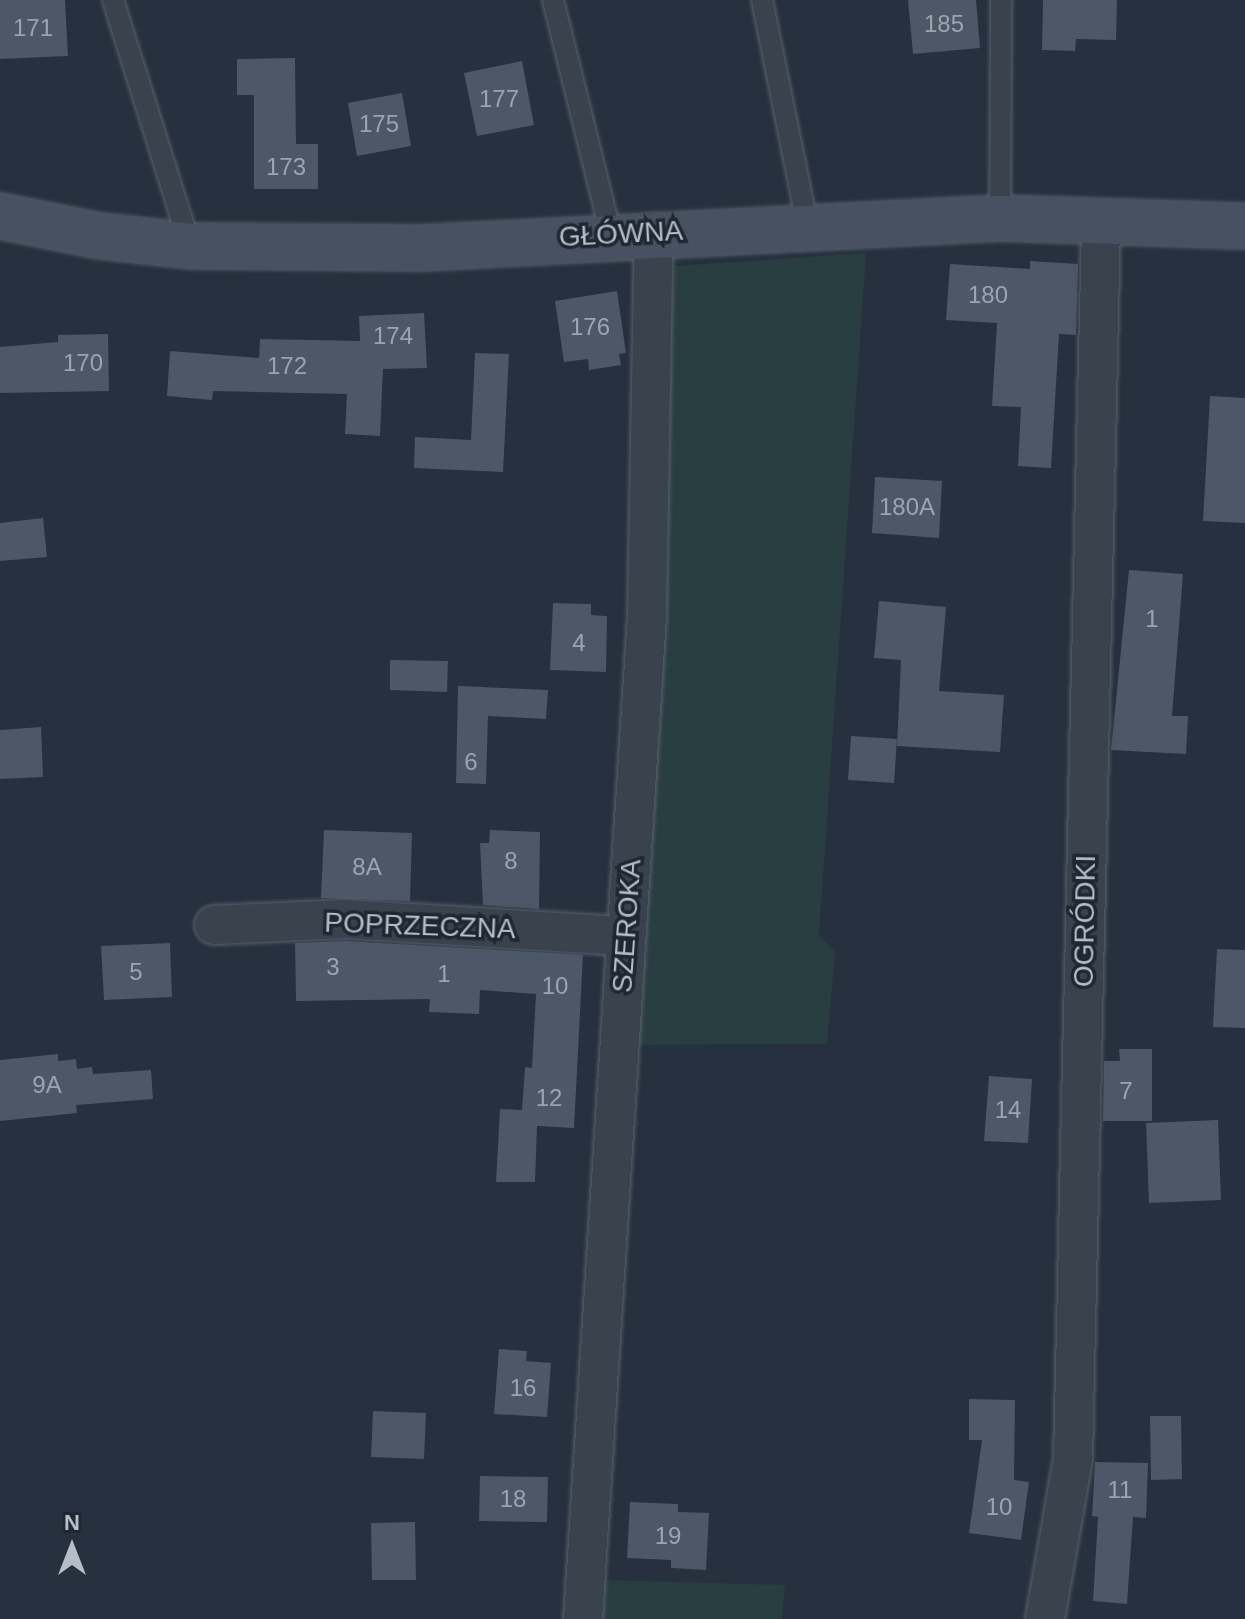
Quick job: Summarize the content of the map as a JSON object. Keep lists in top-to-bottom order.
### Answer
{
  "streets": {
    "main road": ["GŁÓWNA"],
    "street": ["OGRÓDKI", "POPRZECZNA", "SZEROKA"]
  },
  "crossings": [
    ["GŁÓWNA", "OGRÓDKI"],
    ["GŁÓWNA", "SZEROKA"],
    ["POPRZECZNA", "SZEROKA"]
  ],
  "house_numbers": [
    "185",
    "171",
    "177",
    "175",
    "173",
    "180",
    "176",
    "174",
    "170",
    "172",
    "180A",
    "1",
    "4",
    "6",
    "8",
    "8A",
    "3",
    "5",
    "1",
    "10",
    "9A",
    "7",
    "12",
    "14",
    "16",
    "11",
    "18",
    "10",
    "19"
  ],
  "north": "top"
}
